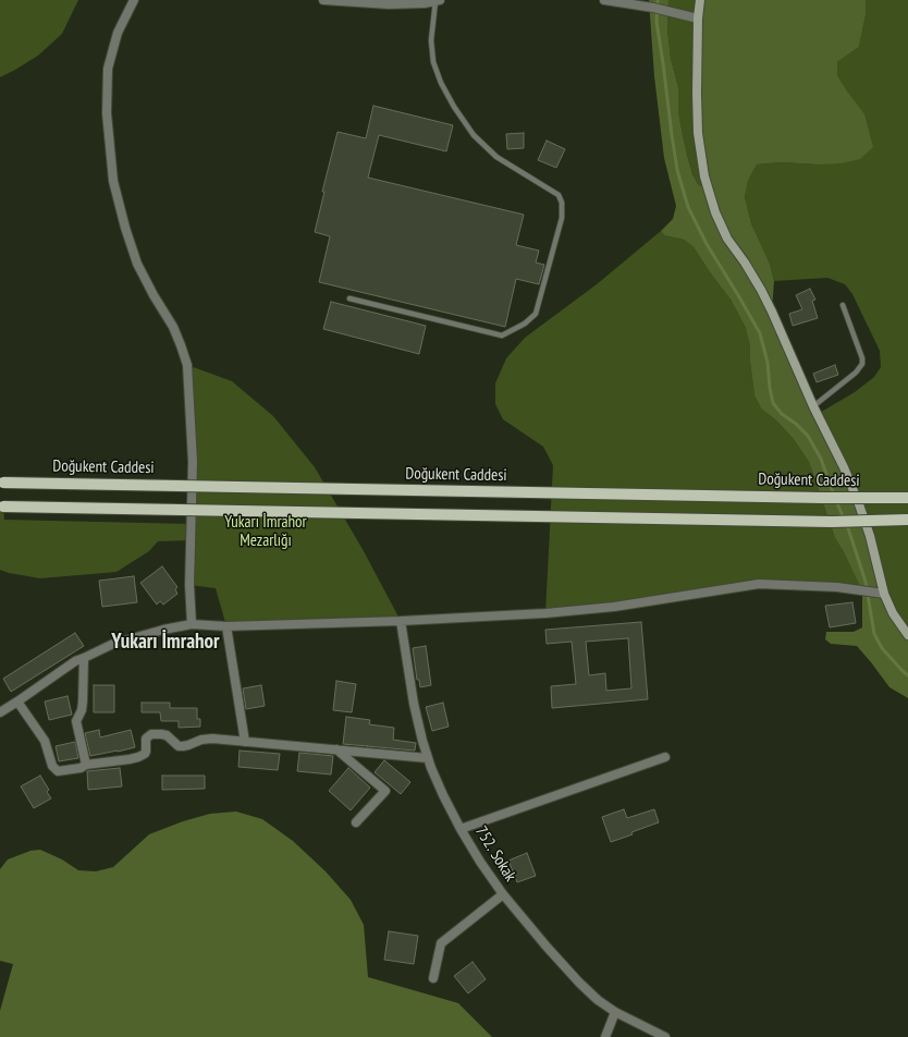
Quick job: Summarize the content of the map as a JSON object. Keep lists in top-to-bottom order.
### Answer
{
  "streets": {
    "main road": ["Doğukent Caddesi"],
    "street": ["752. Sokak"]
  },
  "districts": ["Yukarı İmrahor"],
  "parks": ["Yukarı İmrahor Mezarlığı"]
}
